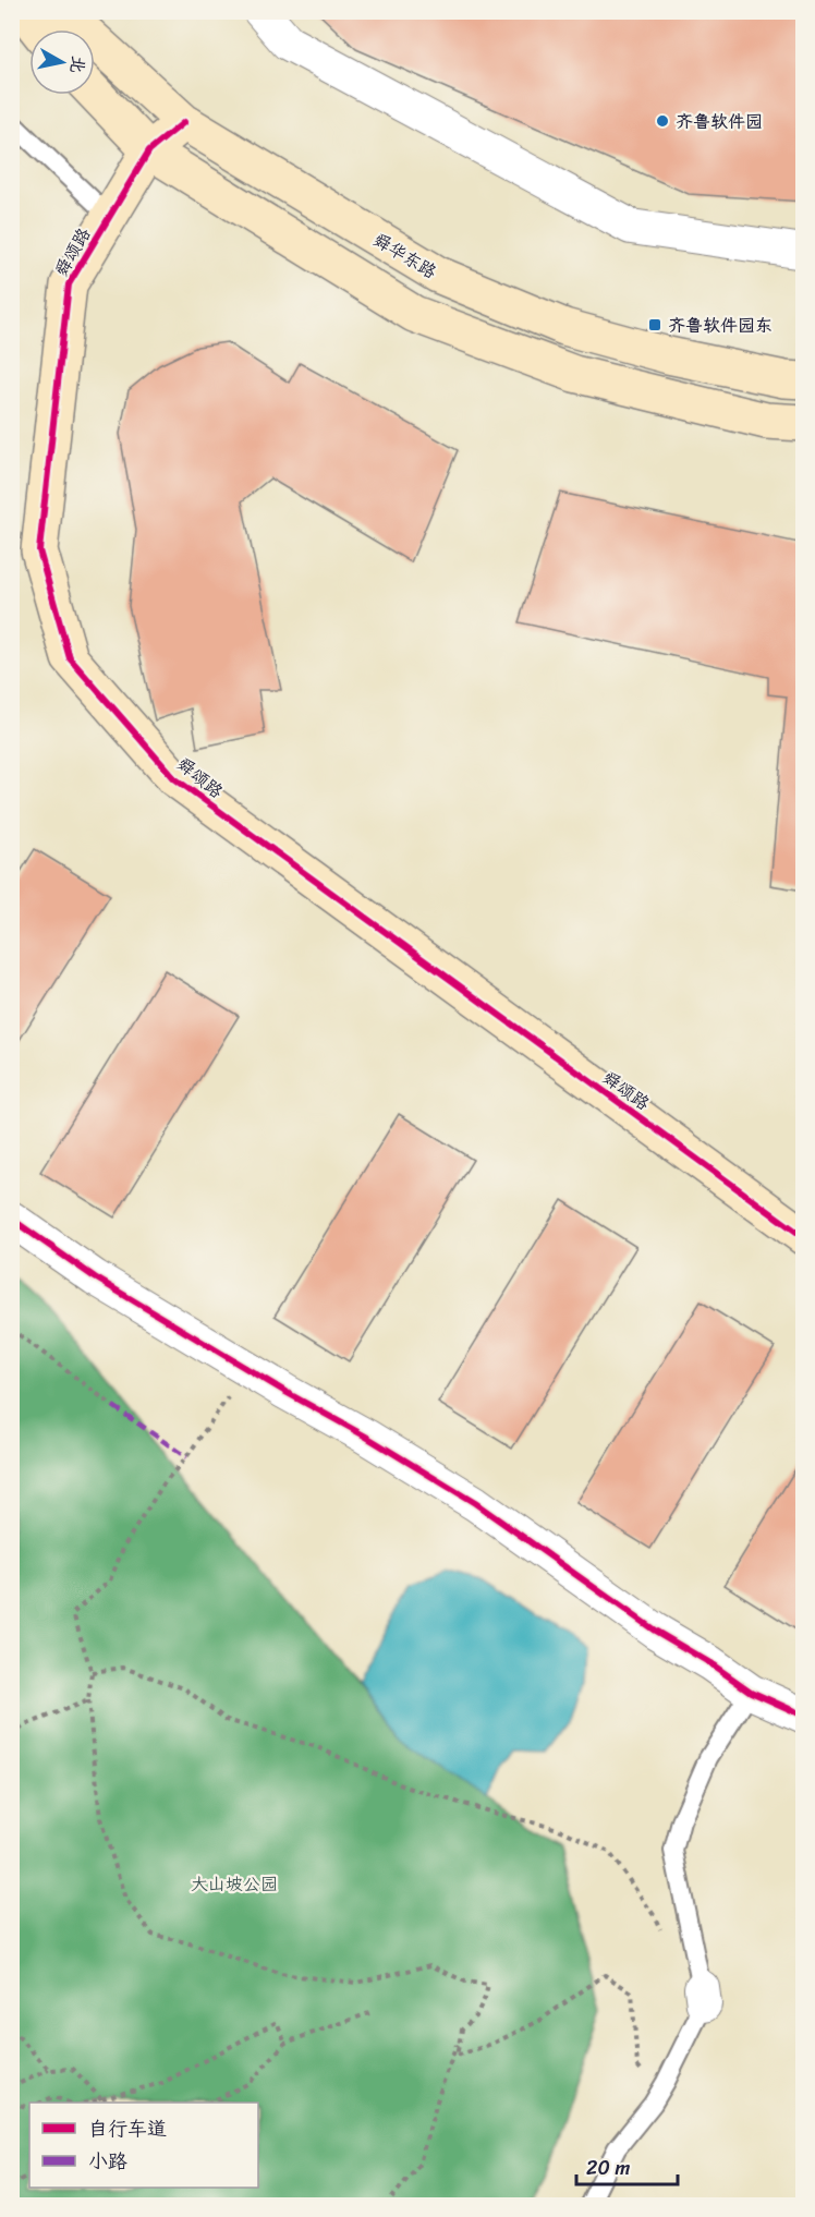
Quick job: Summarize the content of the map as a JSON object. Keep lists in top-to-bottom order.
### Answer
{
  "streets": {
    "main road": ["舜颂路", "舜华东路"]
  },
  "crossings": [
    ["舜颂路", "舜华东路"]
  ],
  "parks": ["大山坡公园"],
  "places": {
    "other": ["齐鲁软件园"],
    "transit": ["齐鲁软件园东"]
  },
  "legend": ["自行车道", "小路"],
  "scale_bar": "20 m",
  "north": "right"
}
